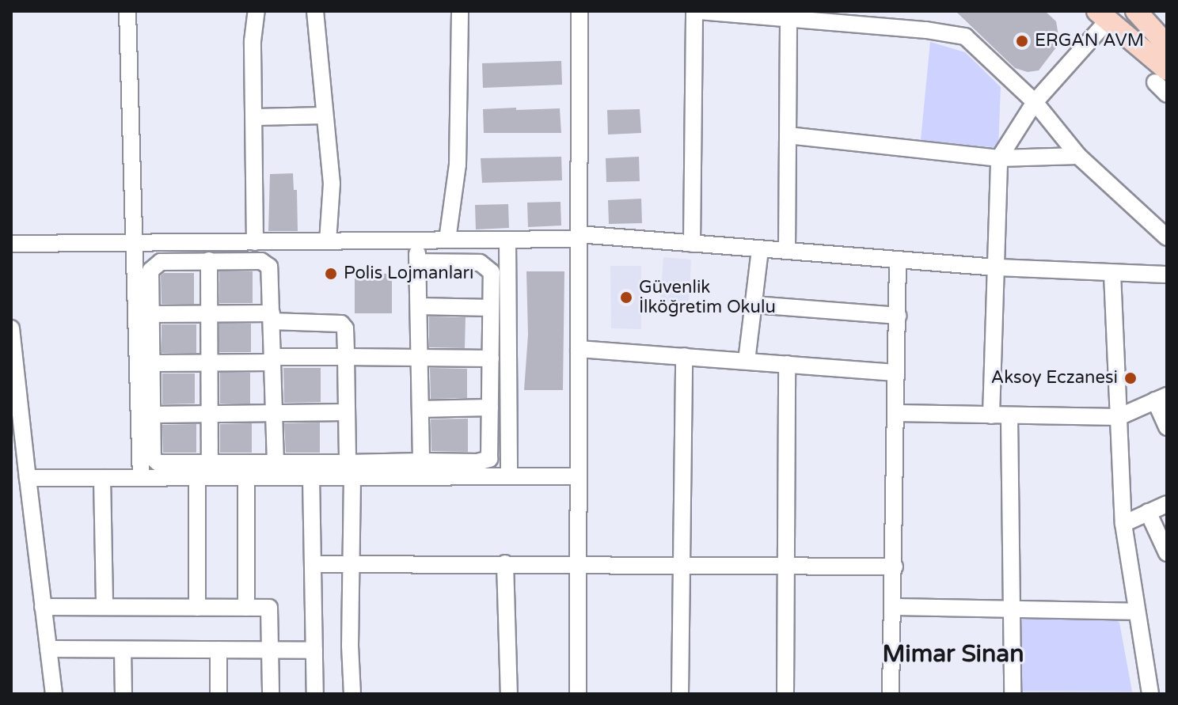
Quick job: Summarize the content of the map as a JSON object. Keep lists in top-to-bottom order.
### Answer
{
  "districts": ["Mimar Sinan"],
  "places": [
    "ERGAN AVM",
    "Polis Lojmanları",
    "Güvenlik İlköğretim Okulu",
    "Aksoy Eczanesi"
  ]
}
